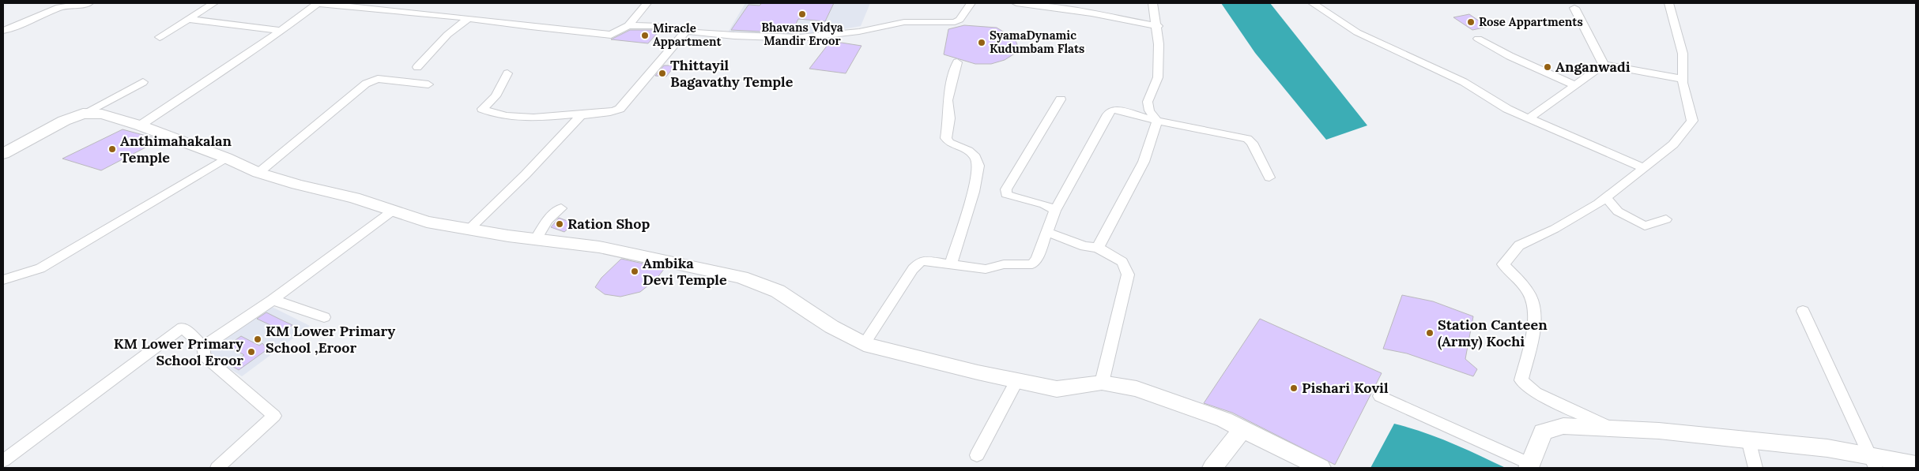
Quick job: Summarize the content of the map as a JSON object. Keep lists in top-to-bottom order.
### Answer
{
  "places": [
    "Bhavans Vidya Mandir Eroor",
    "Rose Appartments",
    "Miracle Appartment",
    "SyamaDynamic Kudumbam Flats",
    "Anganwadi",
    "Thittayil Bagavathy Temple",
    "Anthimahakalan Temple",
    "Ration Shop",
    "Ambika Devi Temple",
    "Station Canteen (Army) Kochi",
    "KM Lower Primary School ,Eroor",
    "KM Lower Primary School Eroor",
    "Pishari Kovil"
  ]
}
